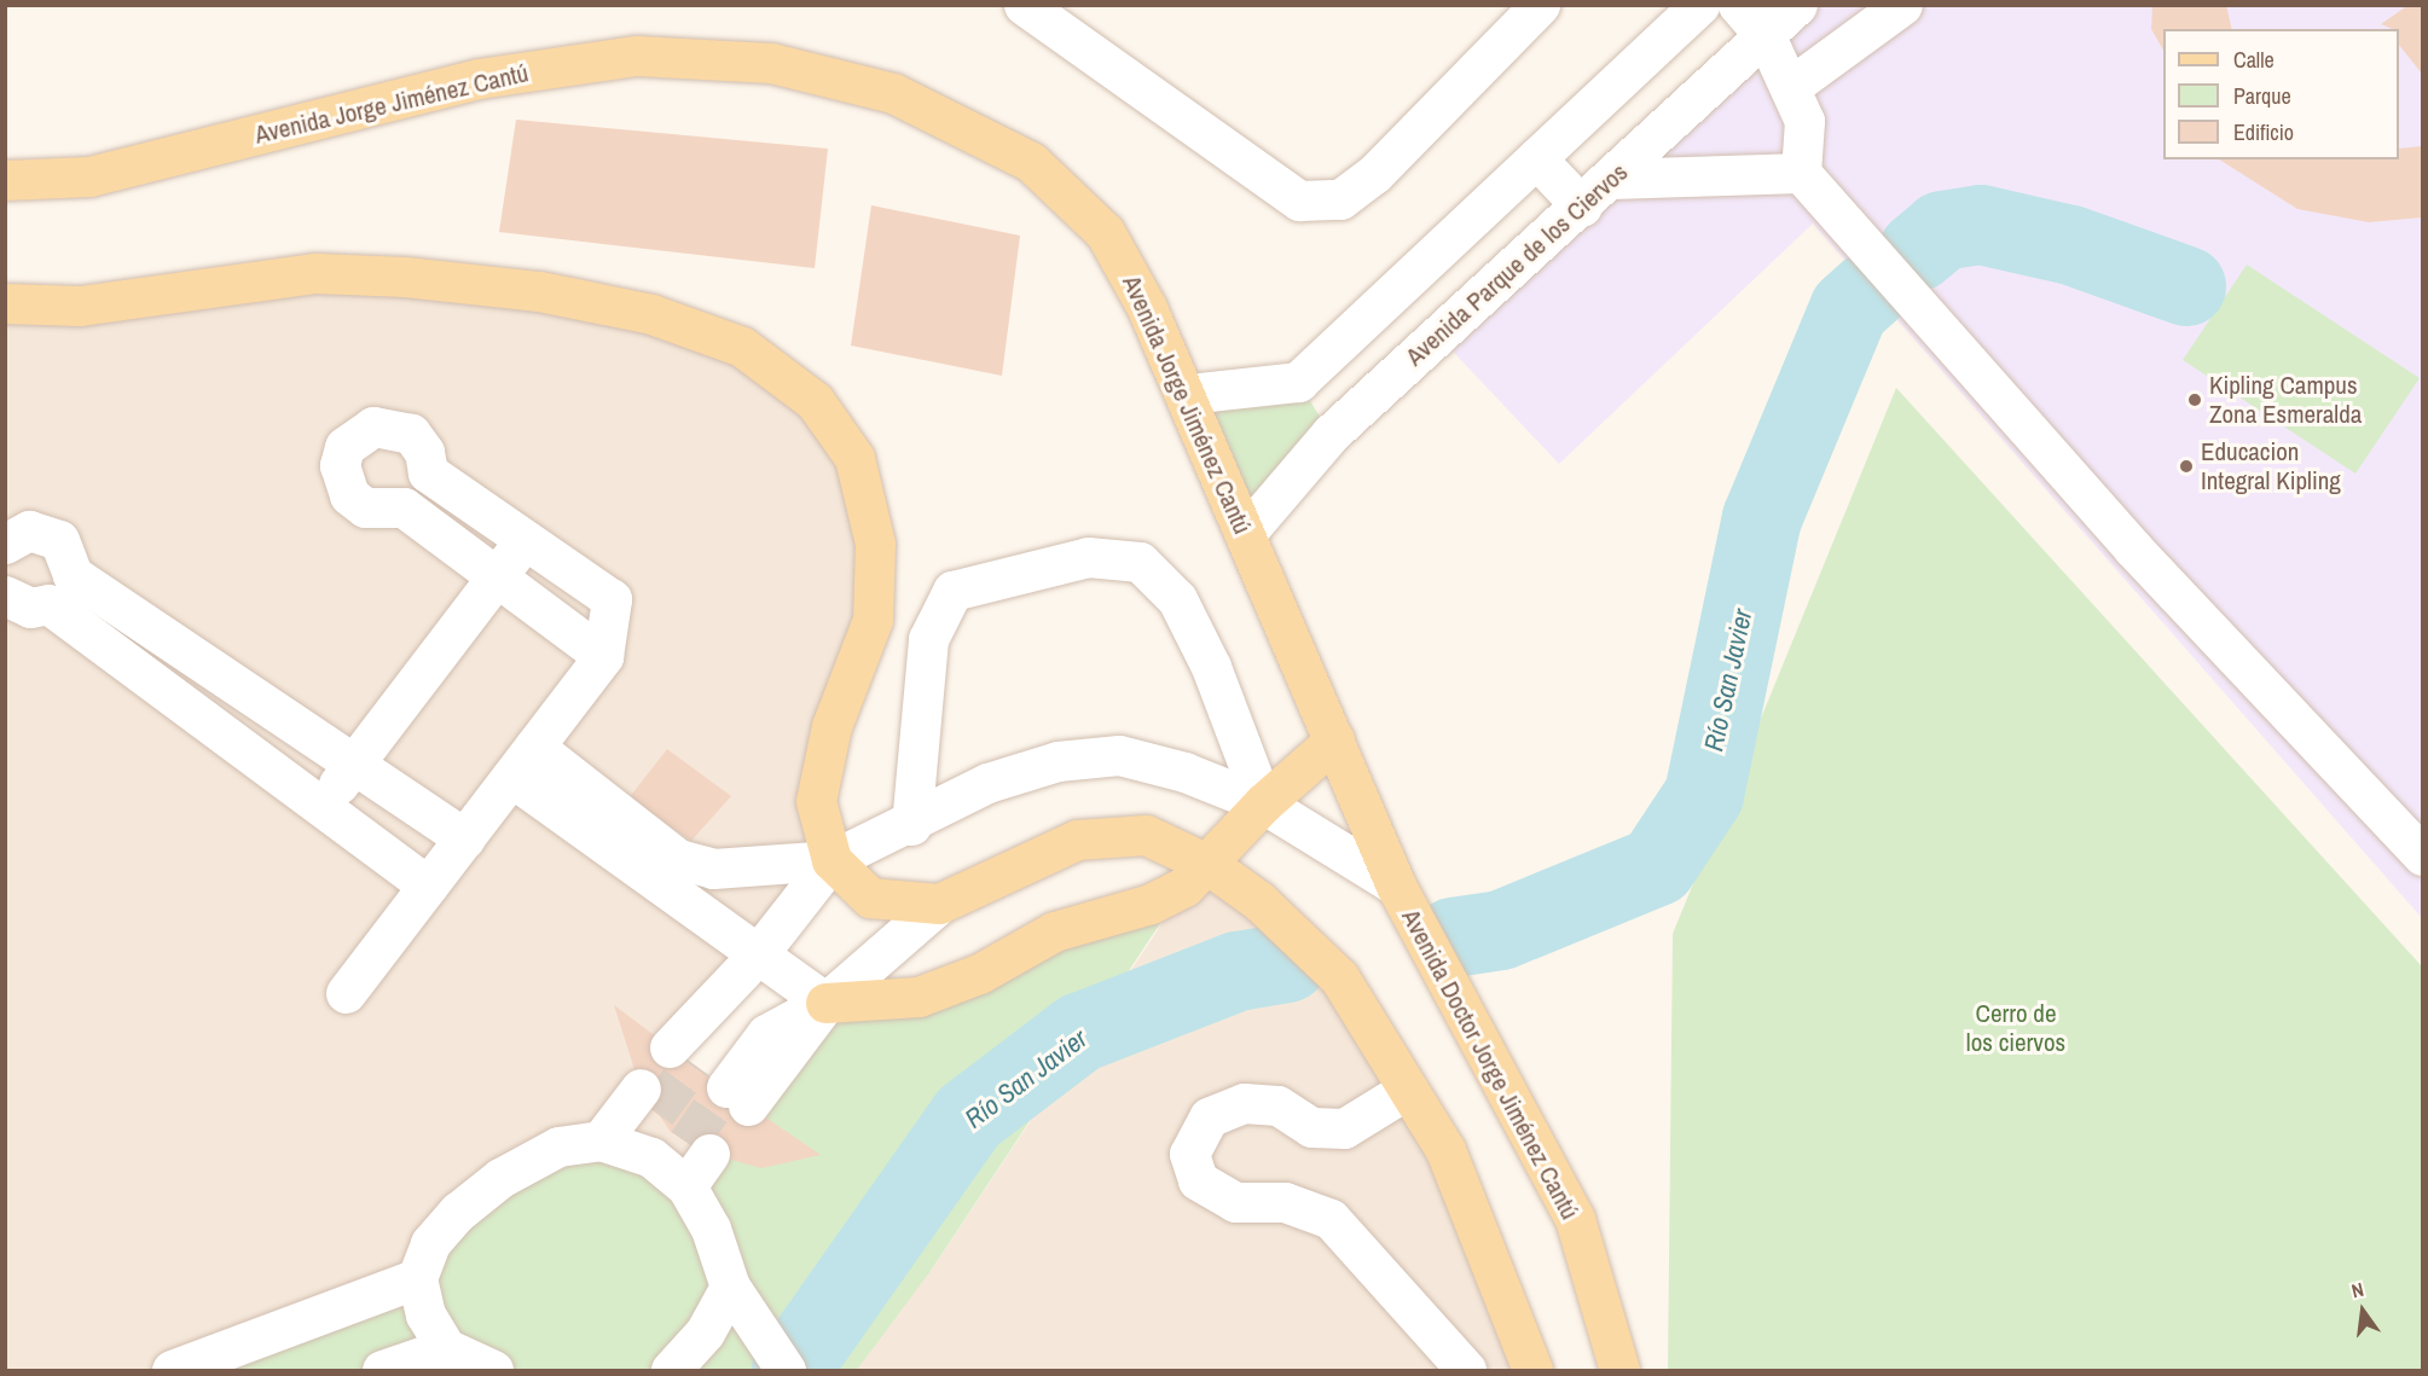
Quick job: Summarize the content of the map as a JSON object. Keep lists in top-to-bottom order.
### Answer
{
  "streets": {
    "main road": ["Avenida Jorge Jiménez Cantú", "Avenida Doctor Jorge Jiménez Cantú"],
    "street": ["Avenida Parque de los Ciervos"]
  },
  "crossings": [
    ["Avenida Jorge Jiménez Cantú", "Avenida Parque de los Ciervos"],
    ["Avenida Jorge Jiménez Cantú", "Avenida Doctor Jorge Jiménez Cantú"]
  ],
  "water": ["Río San Javier"],
  "parks": ["Cerro de los ciervos"],
  "places": ["Kipling Campus Zona Esmeralda", "Educacion Integral Kipling"],
  "legend": ["Calle", "Parque", "Edificio"],
  "north": "top"
}
